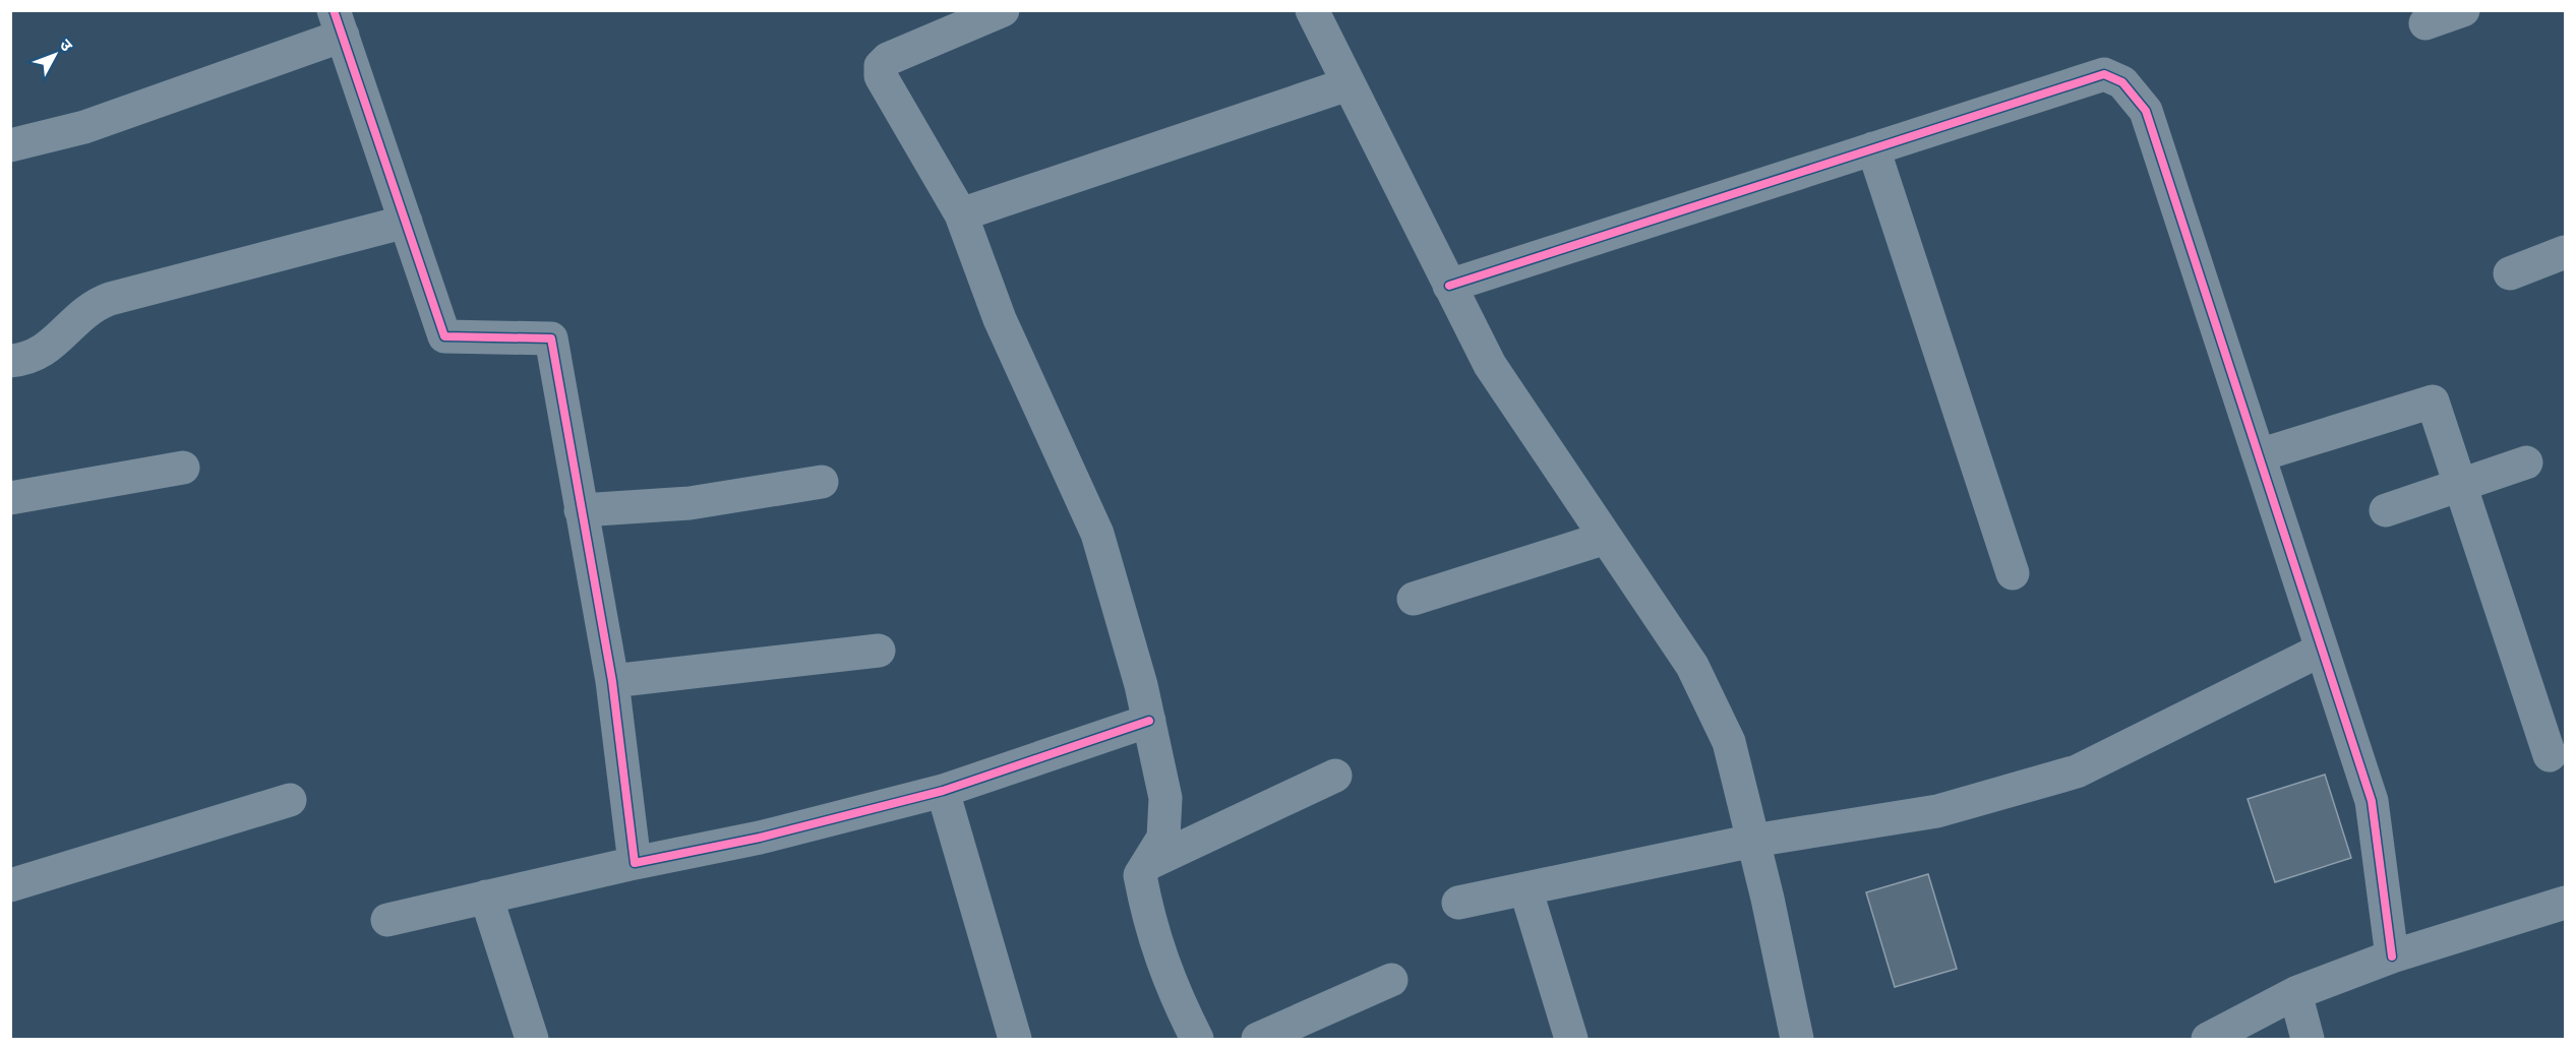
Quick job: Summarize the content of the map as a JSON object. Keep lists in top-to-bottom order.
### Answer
{
  "north": "top right"
}
